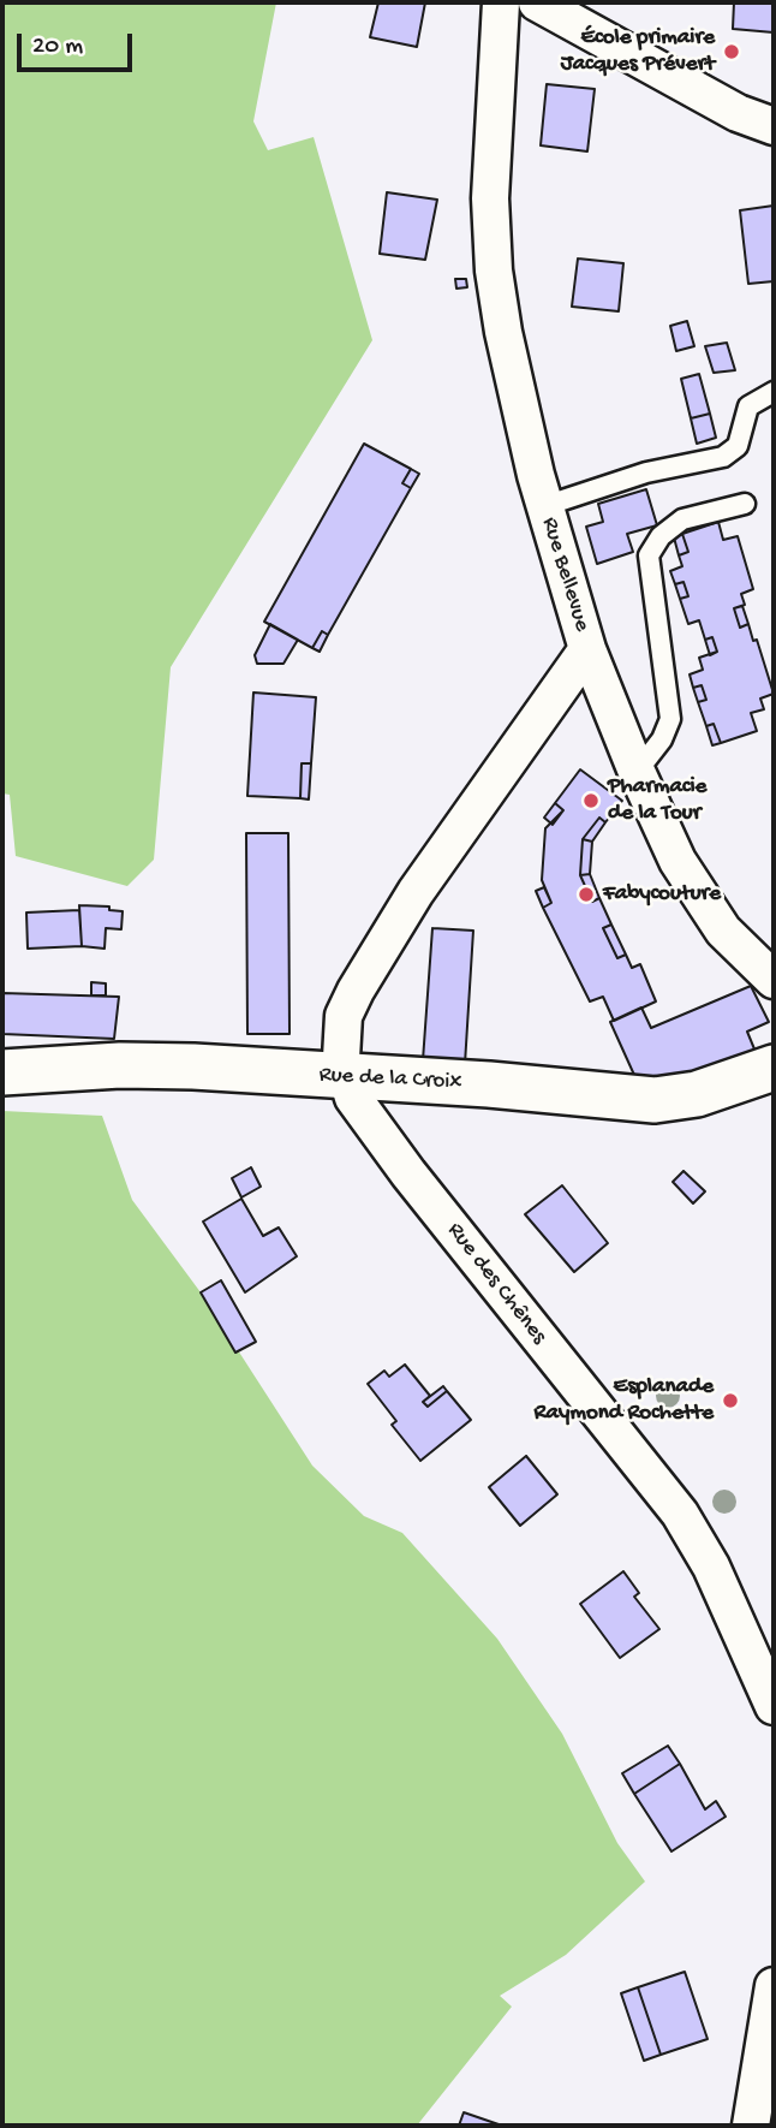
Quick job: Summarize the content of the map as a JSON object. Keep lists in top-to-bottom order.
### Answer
{
  "streets": {
    "street": ["Rue Bellevue", "Rue de la Croix", "Rue des Chênes"]
  },
  "crossings": [
    ["Rue Bellevue", "Rue de la Croix"],
    ["Rue Bellevue", "Rue des Chênes"],
    ["Rue de la Croix", "Rue des Chênes"]
  ],
  "places": [
    "École primaire Jacques Prévert",
    "Pharmacie de la Tour",
    "Fabycouture",
    "Esplanade Raymond Rochette"
  ],
  "scale_bar": "20 m"
}
